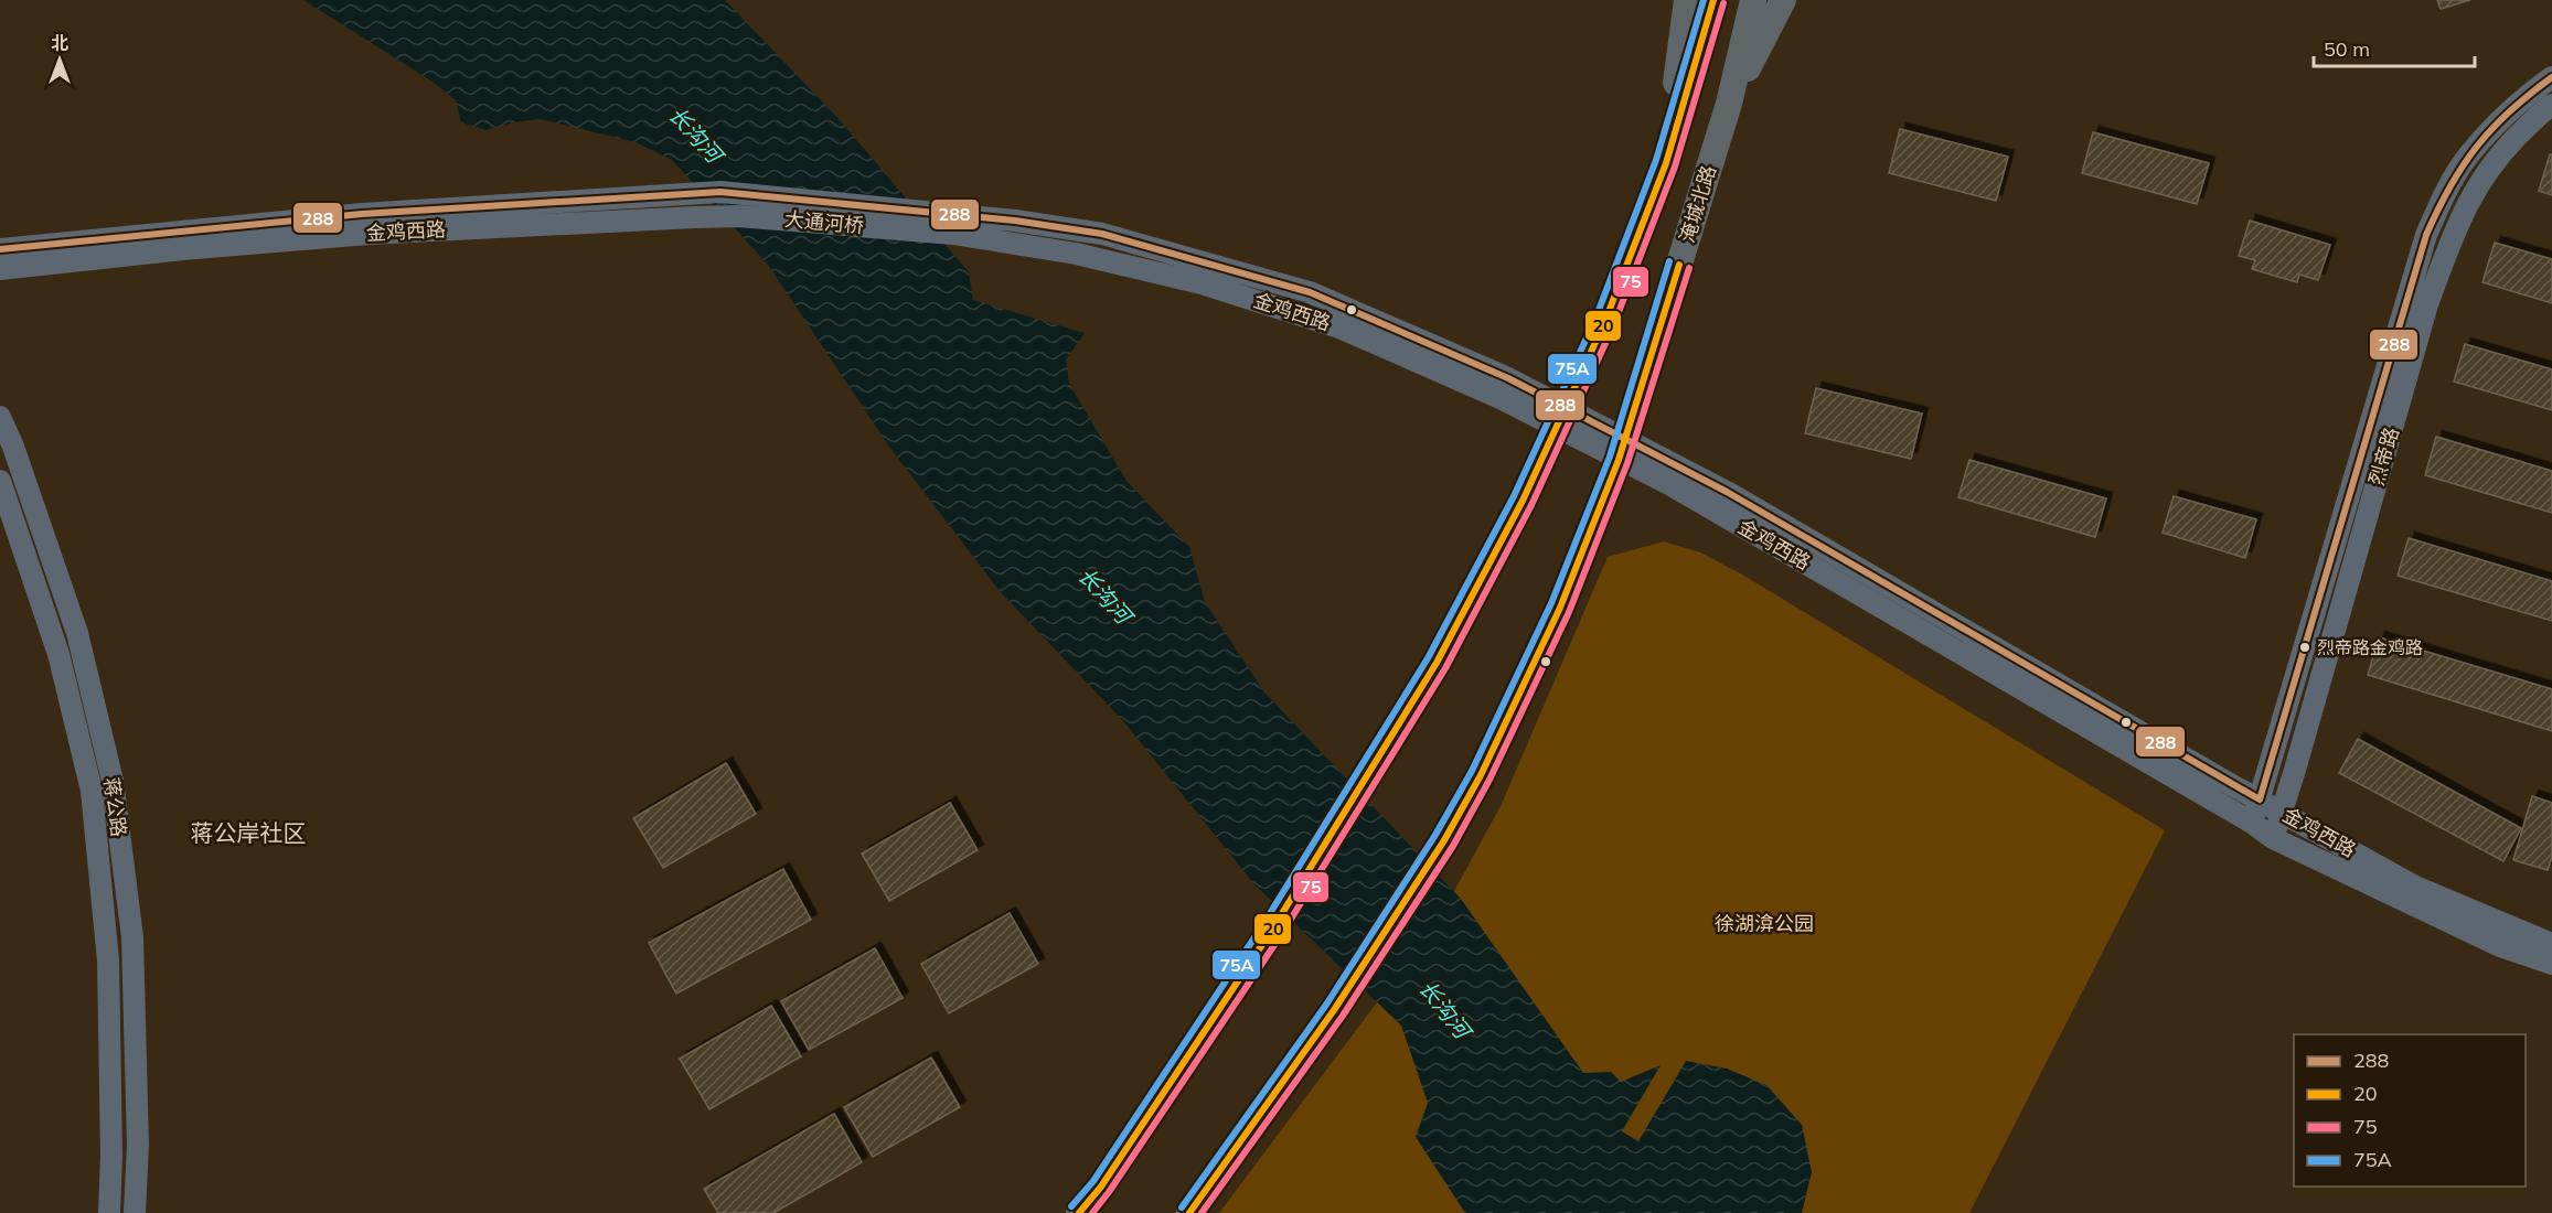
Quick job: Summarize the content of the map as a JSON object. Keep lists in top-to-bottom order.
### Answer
{
  "streets": {
    "main road": ["淹城北路"],
    "street": [
      "大通河桥",
      "金鸡西路",
      "烈帝路",
      "蒋公路"
    ]
  },
  "crossings": [
    ["淹城北路", "金鸡西路"],
    ["大通河桥", "金鸡西路"],
    ["金鸡西路", "烈帝路"]
  ],
  "districts": ["蒋公岸社区"],
  "water": ["长沟河"],
  "parks": ["徐湖渰公园"],
  "places": ["烈帝路金鸡路"],
  "lines": [
    "transit line 20",
    "transit line 75A",
    "transit line 75",
    "transit line 288"
  ],
  "legend": [
    "288",
    "20",
    "75",
    "75A"
  ],
  "scale_bar": "50 m",
  "north": "top"
}
